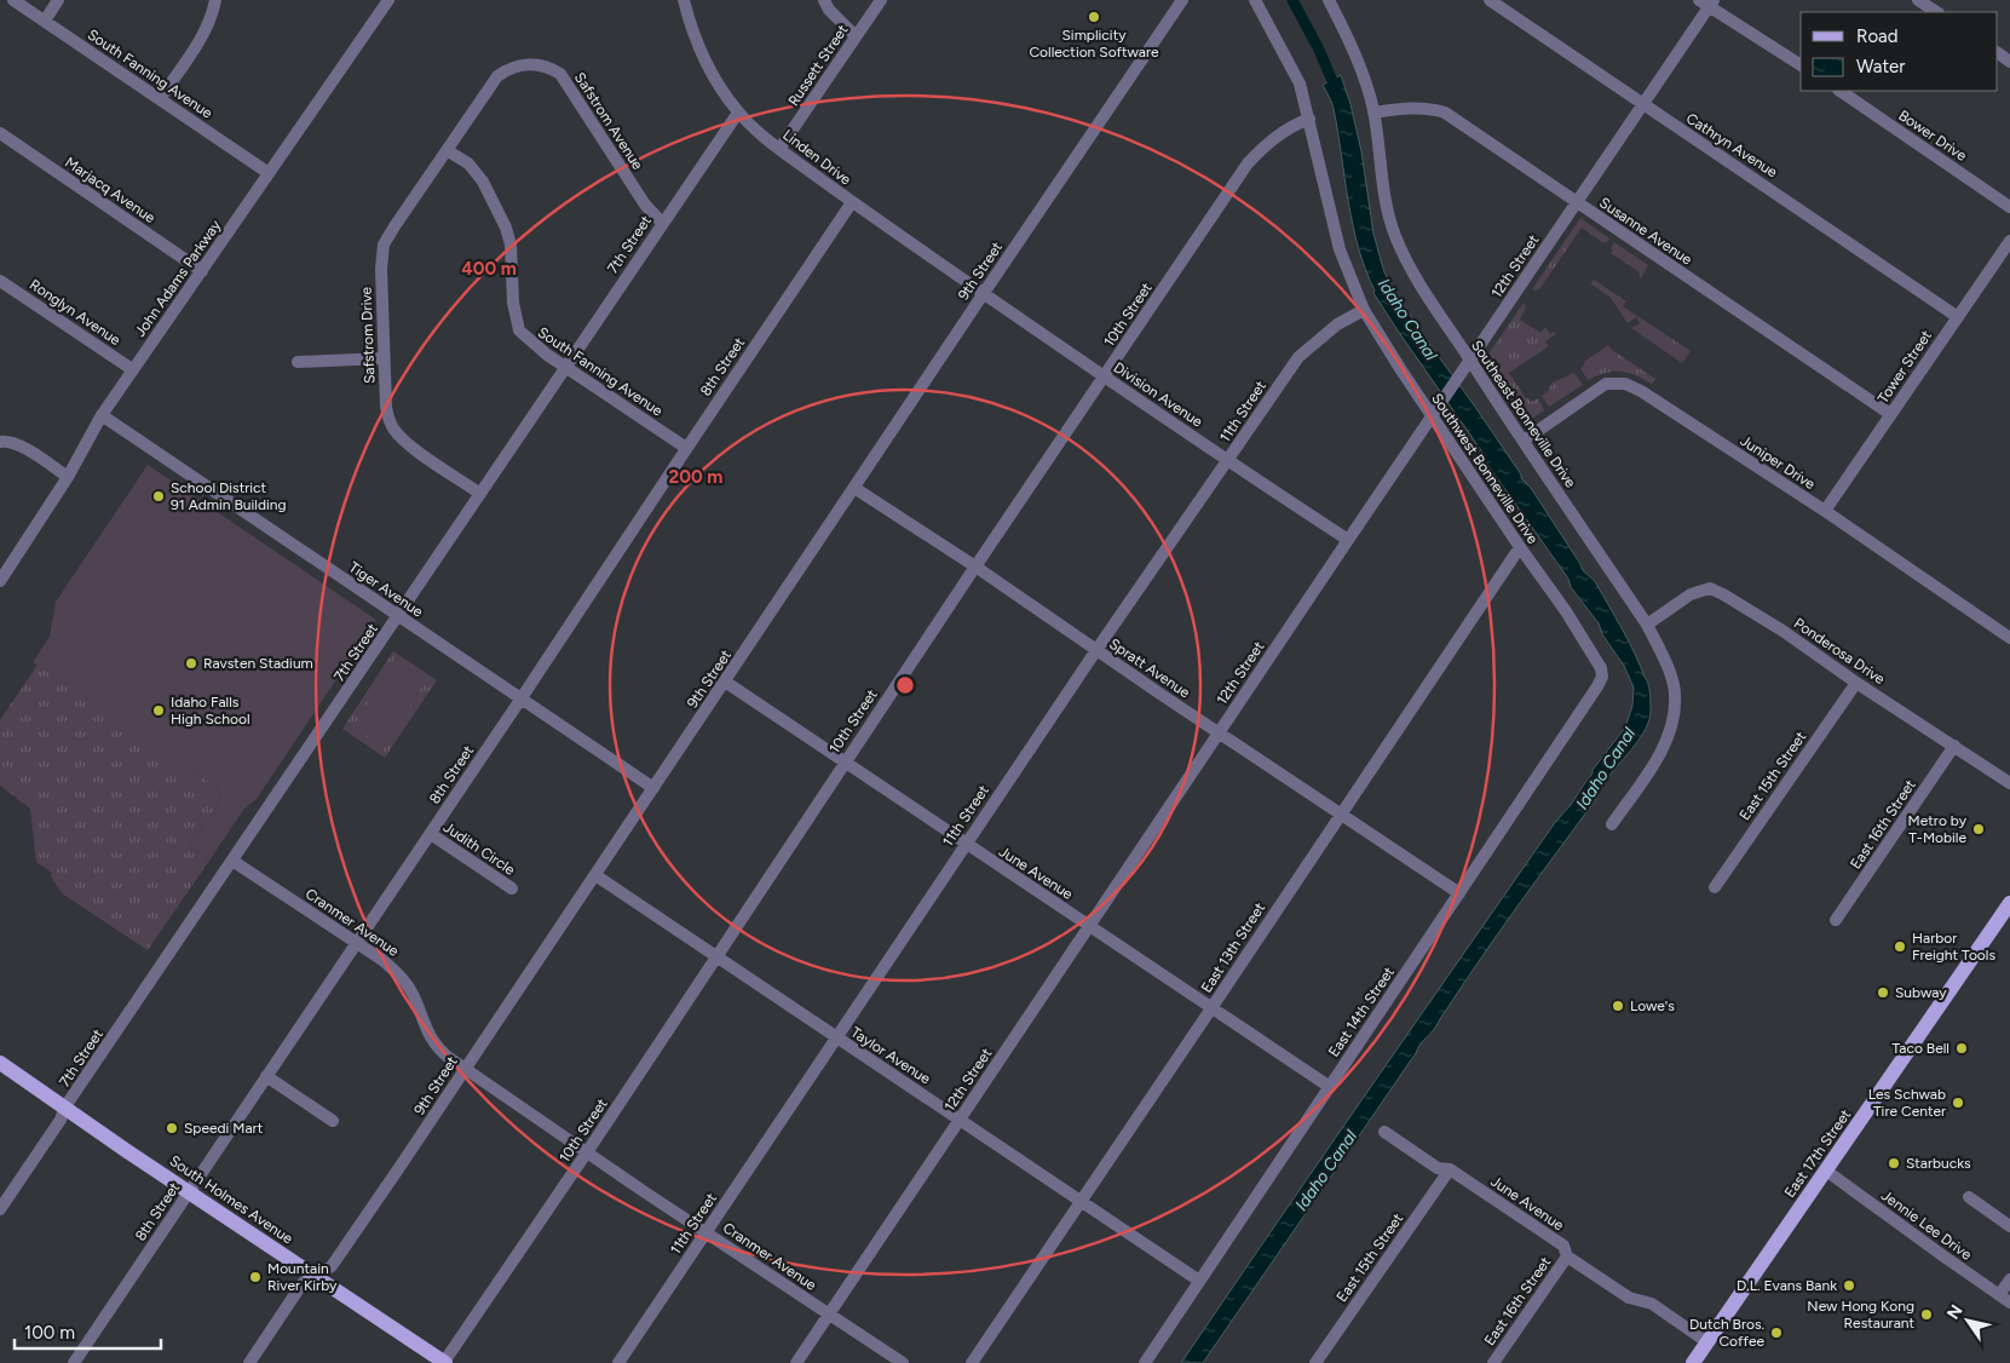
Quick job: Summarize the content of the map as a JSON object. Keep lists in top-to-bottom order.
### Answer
{
  "streets": {
    "main road": ["East 17th Street", "South Holmes Avenue"],
    "street": [
      "Russett Street",
      "South Fanning Avenue",
      "Safstrom Avenue",
      "Bower Drive",
      "Cathryn Avenue",
      "Linden Drive",
      "Marjacq Avenue",
      "Susanne Avenue",
      "7th Street",
      "12th Street",
      "9th Street",
      "John Adams Parkway",
      "Ronglyn Avenue",
      "10th Street",
      "Safstrom Drive",
      "8th Street",
      "Tower Street",
      "Division Avenue",
      "11th Street",
      "Southeast Bonneville Drive",
      "Juniper Drive",
      "Southwest Bonneville Drive",
      "Tiger Avenue",
      "Ponderosa Drive",
      "Spratt Avenue",
      "East 15th Street",
      "East 16th Street",
      "Judith Circle",
      "June Avenue",
      "Cranmer Avenue",
      "East 13th Street",
      "East 14th Street",
      "Taylor Avenue",
      "Jennie Lee Drive"
    ]
  },
  "crossings": [
    ["Russett Street", "Linden Drive"],
    ["South Fanning Avenue", "Safstrom Avenue"],
    ["South Fanning Avenue", "7th Street"],
    ["South Fanning Avenue", "John Adams Parkway"],
    ["South Fanning Avenue", "Safstrom Drive"],
    ["South Fanning Avenue", "8th Street"],
    ["Safstrom Avenue", "7th Street"],
    ["Safstrom Avenue", "Safstrom Drive"],
    ["Cathryn Avenue", "12th Street"],
    ["Cathryn Avenue", "Tower Street"],
    ["Linden Drive", "7th Street"],
    ["Linden Drive", "9th Street"],
    ["Linden Drive", "8th Street"],
    ["Linden Drive", "Division Avenue"],
    ["Marjacq Avenue", "John Adams Parkway"],
    ["Susanne Avenue", "12th Street"],
    ["Susanne Avenue", "Tower Street"],
    ["Susanne Avenue", "Southeast Bonneville Drive"],
    ["7th Street", "Safstrom Drive"],
    ["7th Street", "Tiger Avenue"],
    ["7th Street", "Cranmer Avenue"],
    ["7th Street", "South Holmes Avenue"],
    ["12th Street", "Division Avenue"],
    ["12th Street", "Southeast Bonneville Drive"],
    ["12th Street", "Southwest Bonneville Drive"],
    ["12th Street", "Spratt Avenue"],
    ["12th Street", "June Avenue"],
    ["12th Street", "Cranmer Avenue"],
    ["12th Street", "Taylor Avenue"],
    ["9th Street", "Division Avenue"],
    ["9th Street", "Tiger Avenue"],
    ["9th Street", "Spratt Avenue"],
    ["9th Street", "June Avenue"],
    ["9th Street", "Cranmer Avenue"],
    ["9th Street", "Taylor Avenue"],
    ["9th Street", "South Holmes Avenue"],
    ["John Adams Parkway", "Ronglyn Avenue"],
    ["John Adams Parkway", "Tiger Avenue"],
    ["10th Street", "Division Avenue"],
    ["10th Street", "Southwest Bonneville Drive"],
    ["10th Street", "Spratt Avenue"],
    ["10th Street", "June Avenue"],
    ["10th Street", "Cranmer Avenue"],
    ["10th Street", "Taylor Avenue"],
    ["10th Street", "South Holmes Avenue"],
    ["8th Street", "Tiger Avenue"],
    ["8th Street", "Judith Circle"],
    ["8th Street", "Cranmer Avenue"],
    ["8th Street", "South Holmes Avenue"],
    ["Tower Street", "Juniper Drive"],
    ["Division Avenue", "11th Street"],
    ["11th Street", "Southwest Bonneville Drive"],
    ["11th Street", "Spratt Avenue"],
    ["11th Street", "June Avenue"],
    ["11th Street", "Cranmer Avenue"],
    ["11th Street", "Taylor Avenue"],
    ["Southeast Bonneville Drive", "Juniper Drive"],
    ["Southeast Bonneville Drive", "Ponderosa Drive"],
    ["Southwest Bonneville Drive", "East 13th Street"],
    ["Southwest Bonneville Drive", "East 14th Street"],
    ["Ponderosa Drive", "East 15th Street"],
    ["Ponderosa Drive", "East 16th Street"],
    ["Spratt Avenue", "East 13th Street"],
    ["Spratt Avenue", "East 14th Street"],
    ["East 15th Street", "June Avenue"],
    ["East 16th Street", "June Avenue"],
    ["June Avenue", "East 13th Street"],
    ["June Avenue", "East 14th Street"],
    ["June Avenue", "East 17th Street"],
    ["East 13th Street", "Taylor Avenue"],
    ["East 14th Street", "Taylor Avenue"],
    ["East 17th Street", "Jennie Lee Drive"]
  ],
  "water": ["Idaho Canal"],
  "places": [
    "Simplicity Collection Software",
    "School District 91 Admin Building",
    "Ravsten Stadium",
    "Idaho Falls High School",
    "Metro by T-Mobile",
    "Harbor Freight Tools",
    "Subway",
    "Lowe's",
    "Taco Bell",
    "Les Schwab Tire Center",
    "Speedi Mart",
    "Starbucks",
    "Mountain River Kirby",
    "D.L. Evans Bank",
    "New Hong Kong Restaurant",
    "Dutch Bros. Coffee"
  ],
  "legend": ["Road", "Water"],
  "scale_bar": "100 m",
  "north": "top left",
  "rings": ["400 m", "200 m"]
}
